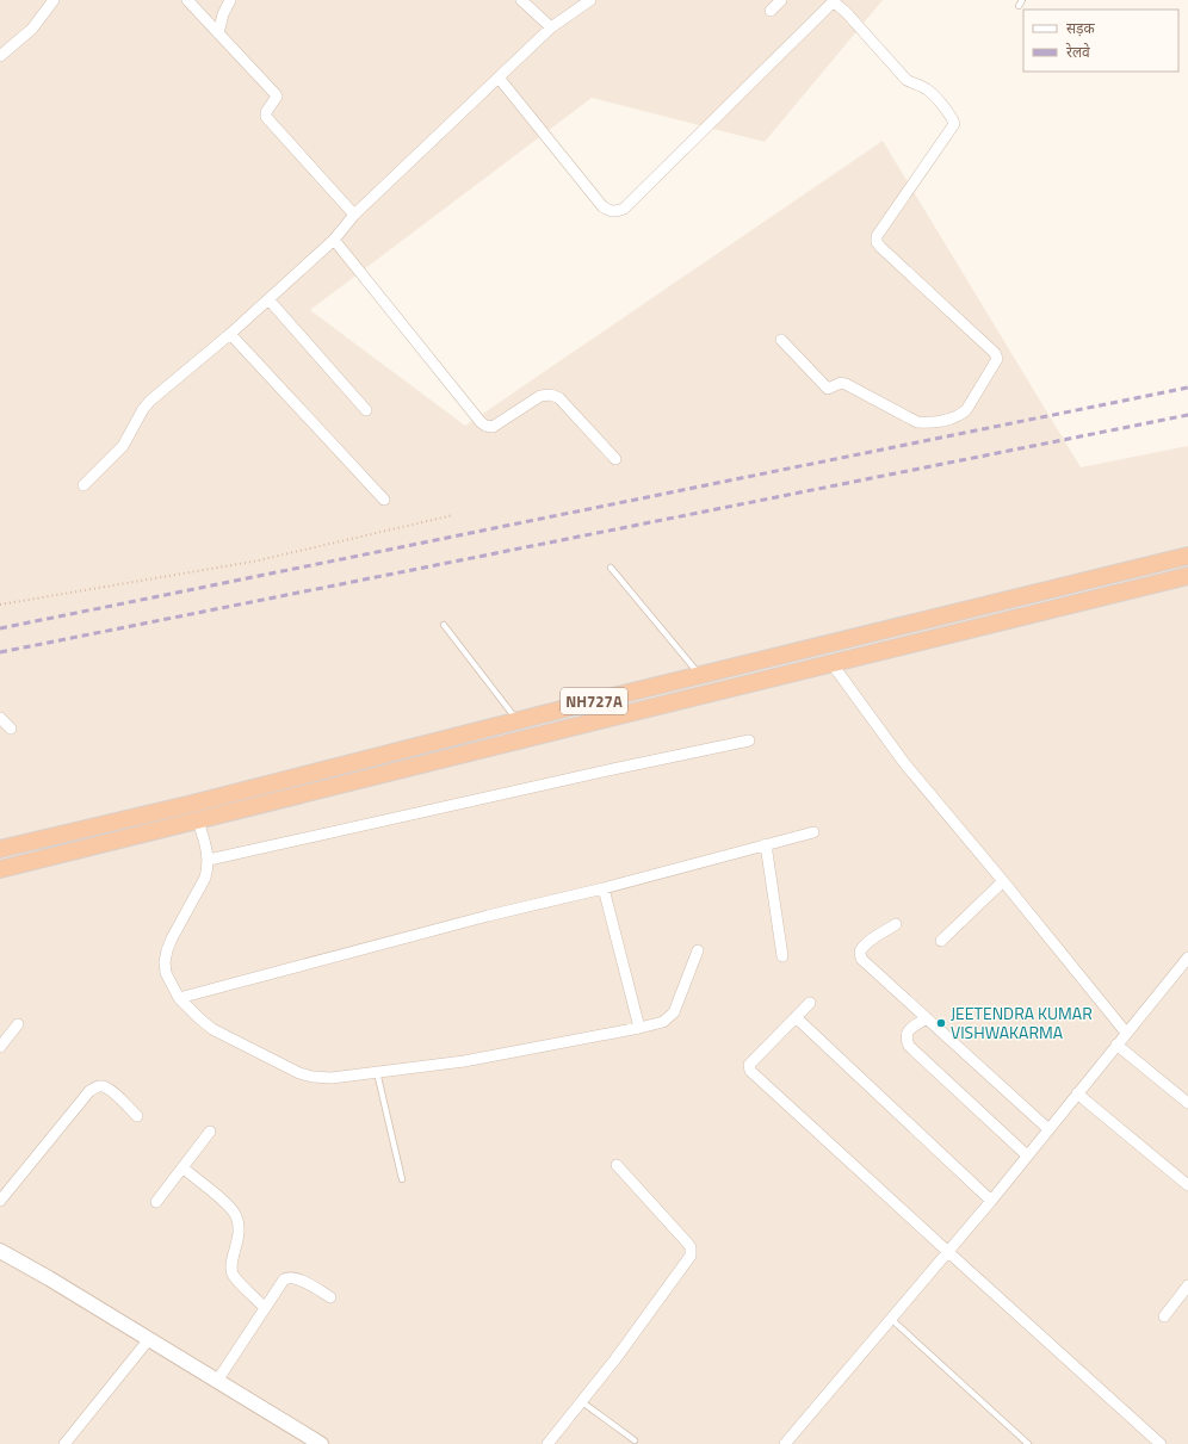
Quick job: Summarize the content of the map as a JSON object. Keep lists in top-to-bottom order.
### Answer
{
  "streets": {
    "highway": ["NH727A"]
  },
  "places": ["JEETENDRA KUMAR VISHWAKARMA"],
  "legend": ["सड़क", "रेलवे"]
}
